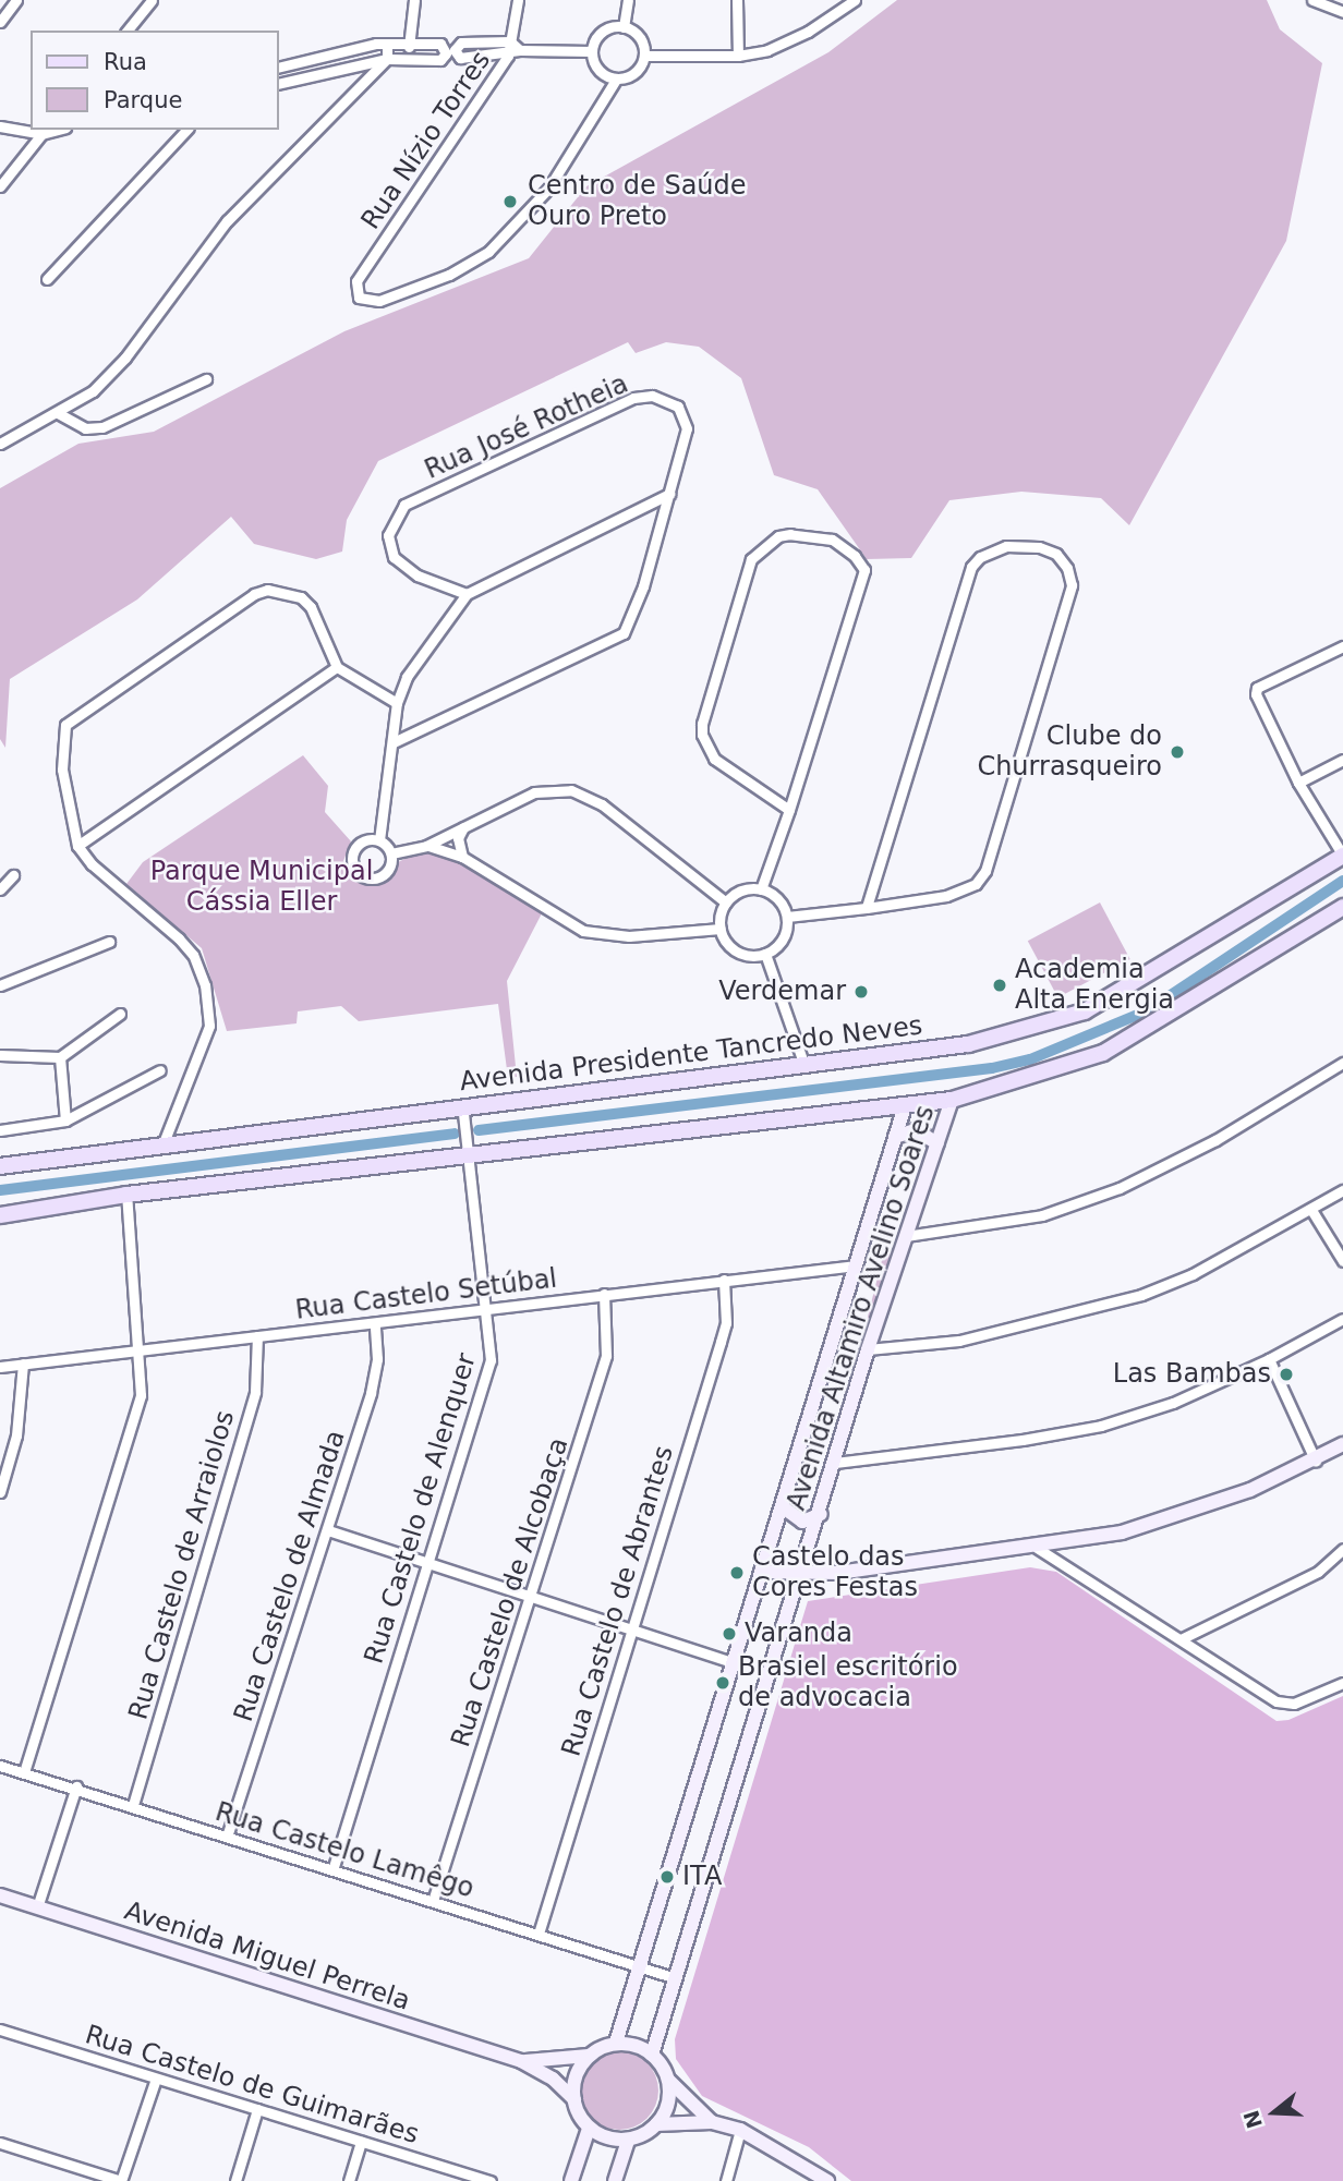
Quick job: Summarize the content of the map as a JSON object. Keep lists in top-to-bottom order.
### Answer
{
  "streets": {
    "main road": ["Avenida Presidente Tancredo Neves"],
    "street": [
      "Rua Nízio Torres",
      "Rua José Rotheia",
      "Rua Castelo Setúbal",
      "Avenida Altamiro Avelino Soares",
      "Rua Castelo de Alenquer",
      "Rua Castelo de Arraiolos",
      "Rua Castelo de Almada",
      "Rua Castelo de Alcobaça",
      "Rua Castelo de Abrantes",
      "Rua Castelo Lamêgo",
      "Avenida Miguel Perrela",
      "Rua Castelo de Guimarães"
    ]
  },
  "crossings": [
    ["Avenida Presidente Tancredo Neves", "Rua Castelo de Alenquer"],
    ["Rua Castelo Setúbal", "Avenida Altamiro Avelino Soares"],
    ["Rua Castelo Setúbal", "Rua Castelo de Alenquer"],
    ["Rua Castelo Setúbal", "Rua Castelo de Arraiolos"],
    ["Rua Castelo Setúbal", "Rua Castelo de Almada"],
    ["Rua Castelo Setúbal", "Rua Castelo de Alcobaça"],
    ["Rua Castelo Setúbal", "Rua Castelo de Abrantes"],
    ["Avenida Altamiro Avelino Soares", "Rua Castelo Lamêgo"],
    ["Avenida Altamiro Avelino Soares", "Avenida Miguel Perrela"],
    ["Rua Castelo de Alenquer", "Rua Castelo Lamêgo"],
    ["Rua Castelo de Arraiolos", "Rua Castelo Lamêgo"],
    ["Rua Castelo de Almada", "Rua Castelo Lamêgo"],
    ["Rua Castelo de Alcobaça", "Rua Castelo Lamêgo"],
    ["Rua Castelo de Abrantes", "Rua Castelo Lamêgo"]
  ],
  "parks": ["Parque Municipal Cássia Eller"],
  "places": [
    "Centro de Saúde Ouro Preto",
    "Clube do Churrasqueiro",
    "Academia Alta Energia",
    "Verdemar",
    "Las Bambas",
    "Castelo das Cores Festas",
    "Varanda",
    "Brasiel escritório de advocacia",
    "ITA"
  ],
  "legend": ["Rua", "Parque"],
  "north": "left"
}
